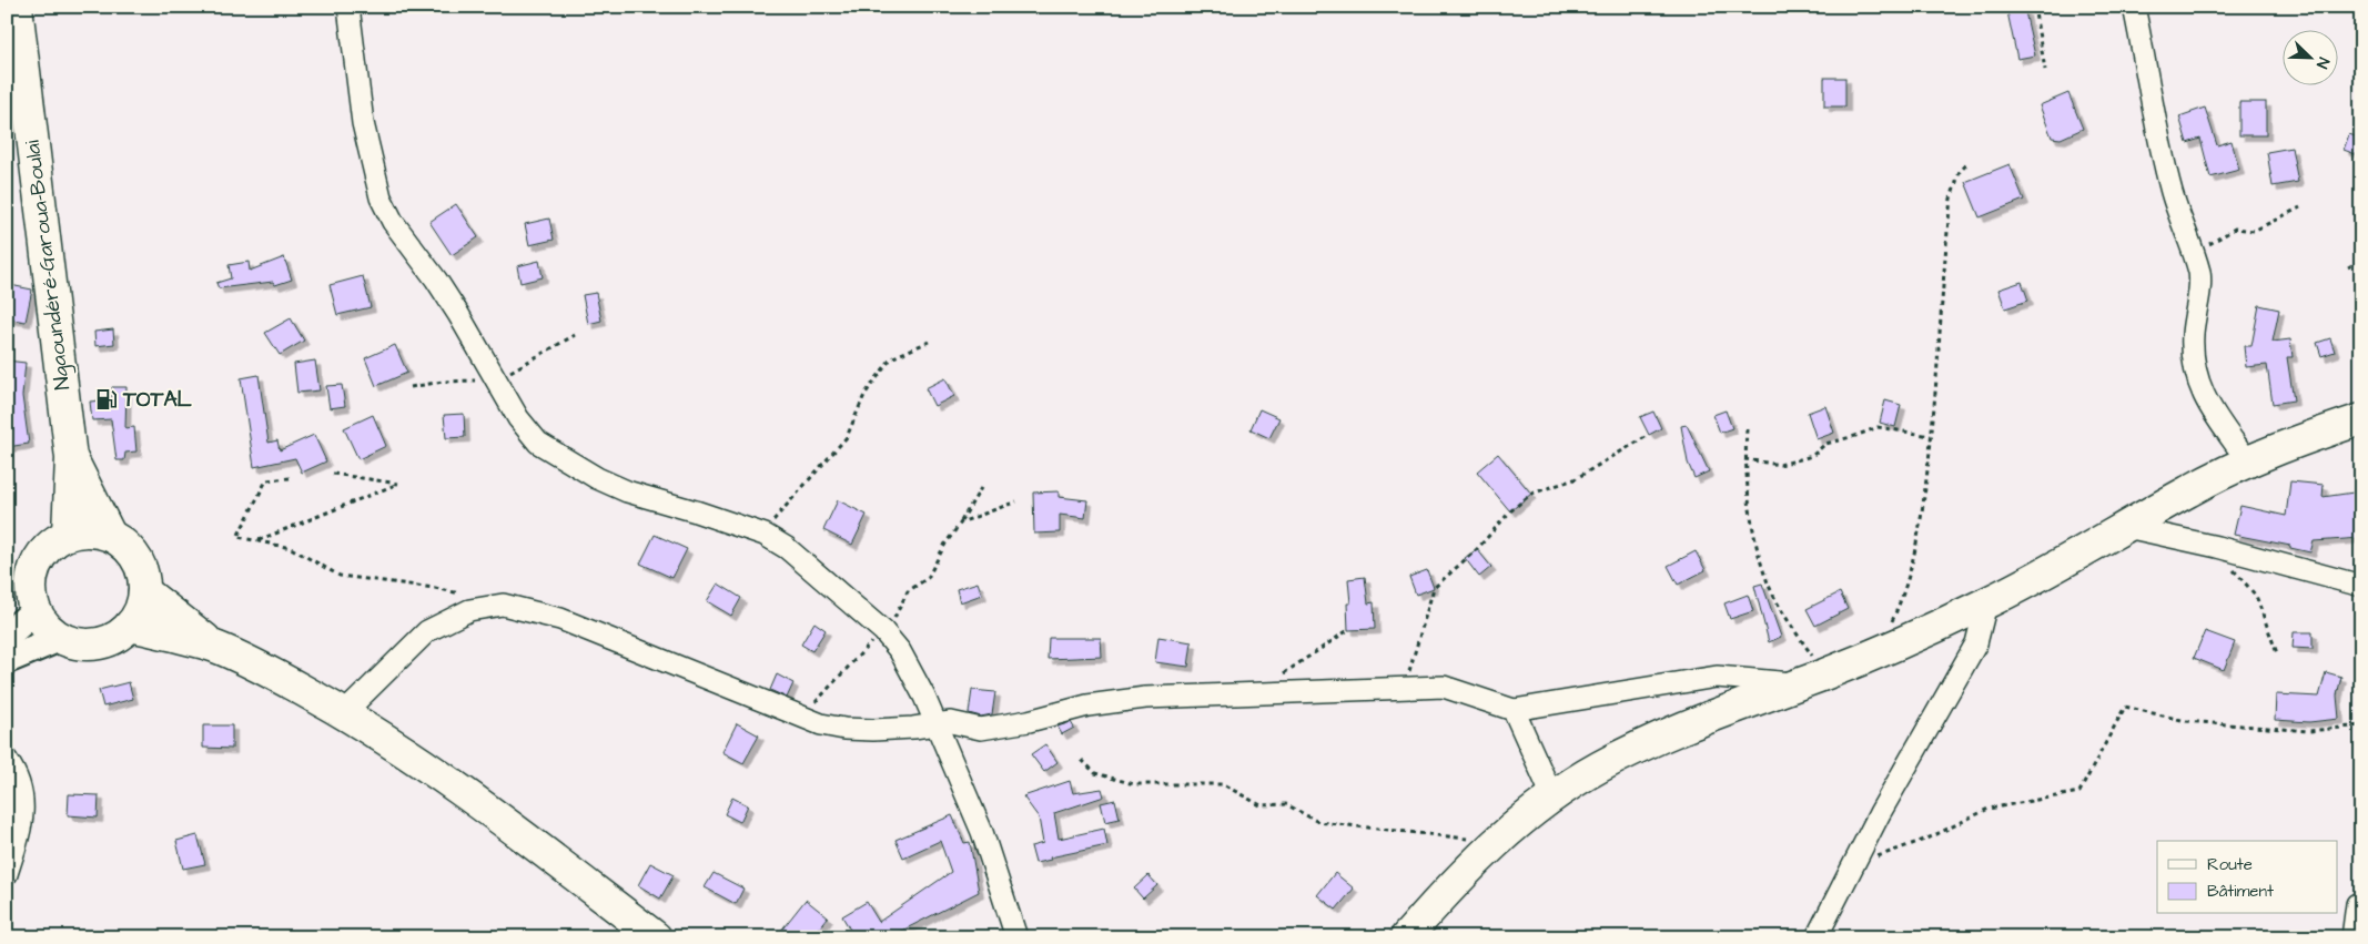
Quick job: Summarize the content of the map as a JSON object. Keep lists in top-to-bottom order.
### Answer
{
  "streets": {
    "highway": ["Ngaoundéré-Garoua-Boulai"]
  },
  "places": {
    "fuel station": ["TOTAL"]
  },
  "legend": ["Route", "Bâtiment"],
  "north": "bottom right"
}
